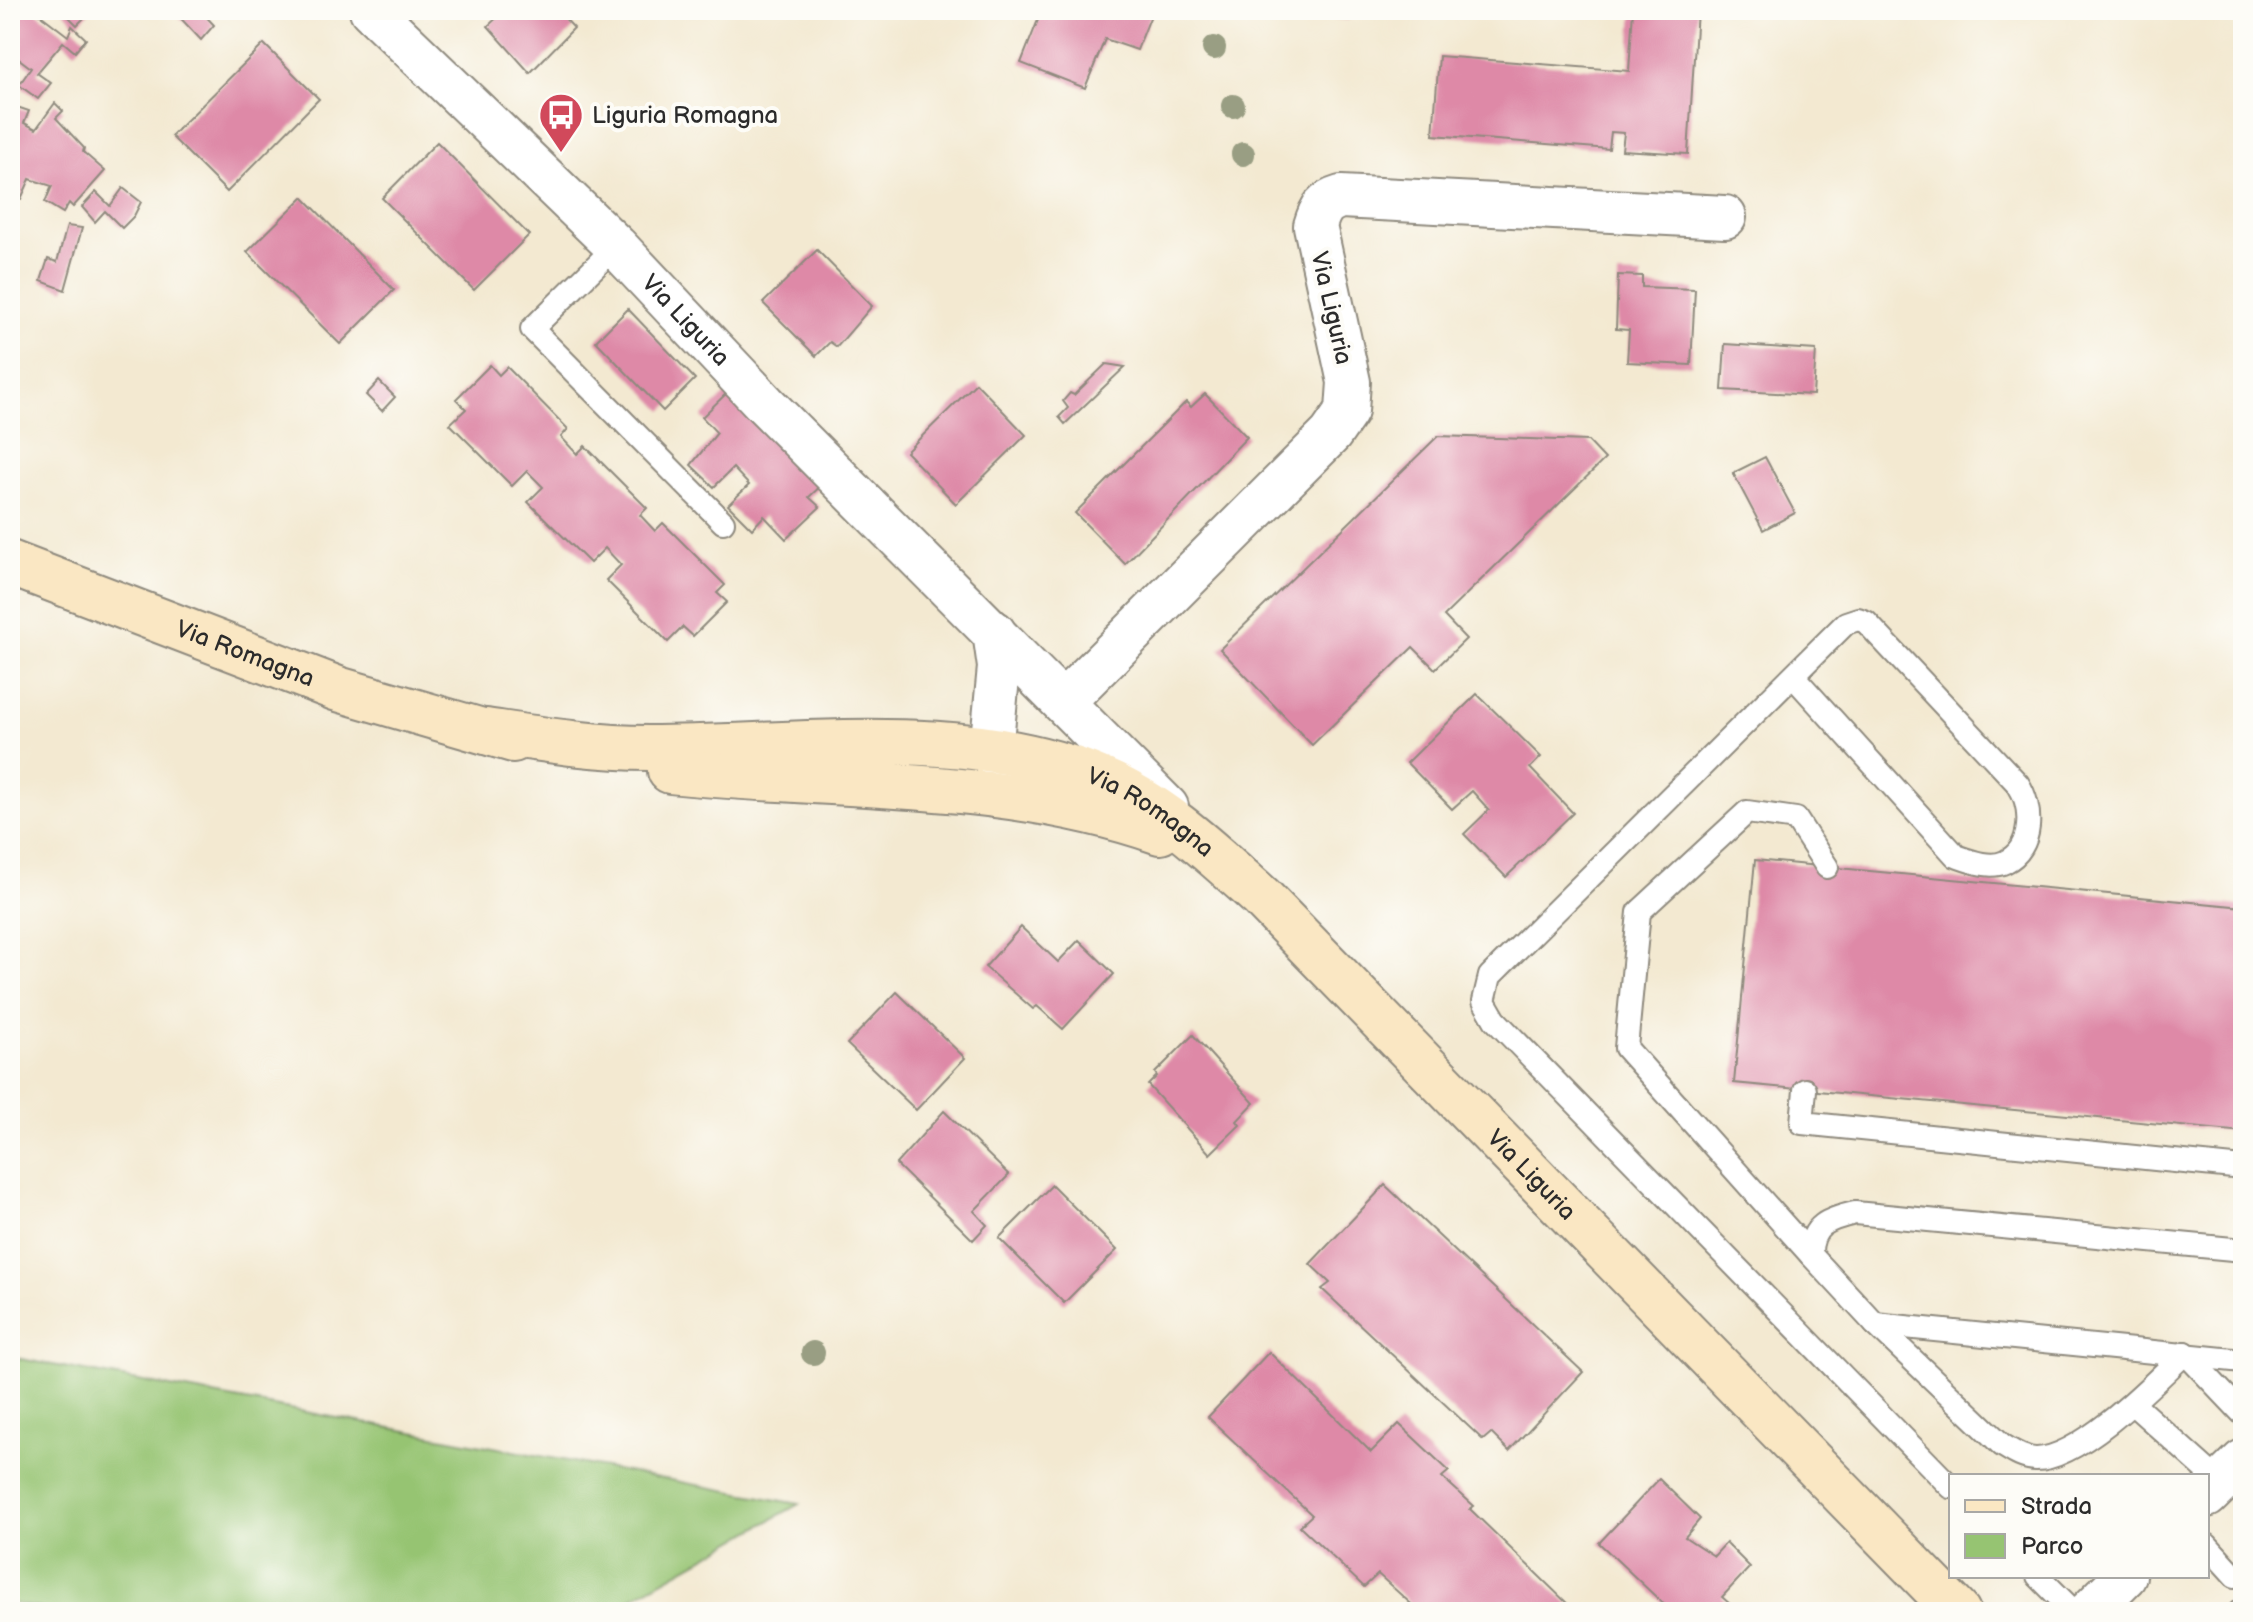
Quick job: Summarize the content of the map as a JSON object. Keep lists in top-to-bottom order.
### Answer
{
  "streets": {
    "main road": ["Via Liguria", "Via Romagna"]
  },
  "crossings": [
    ["Via Liguria", "Via Romagna"]
  ],
  "places": {
    "bus stop": ["Liguria Romagna"]
  },
  "legend": ["Strada", "Parco"]
}
